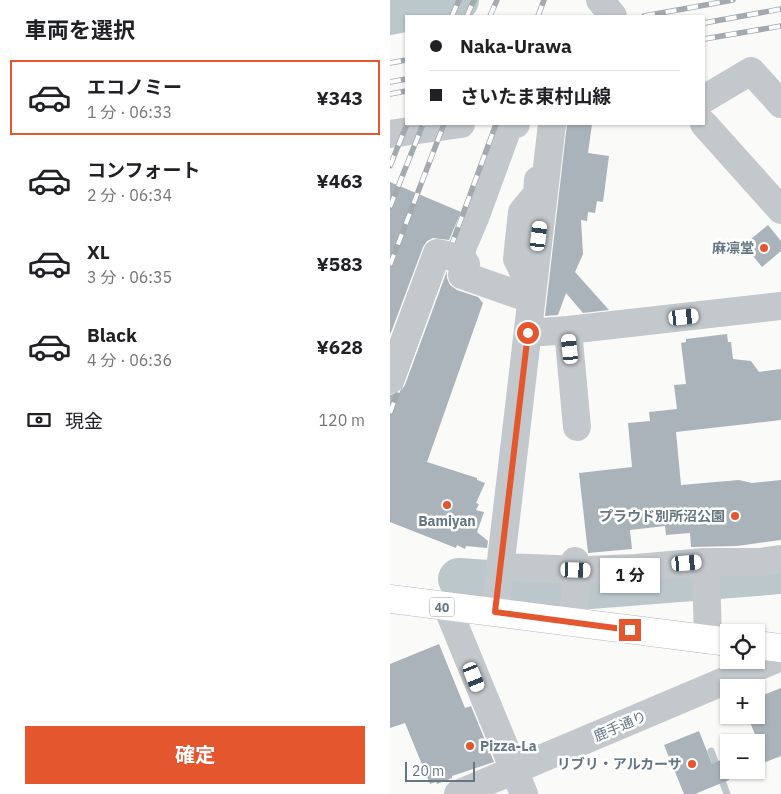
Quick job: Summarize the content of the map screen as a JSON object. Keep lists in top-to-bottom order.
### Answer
{
  "streets": {
    "main road": ["40"],
    "street": ["鹿手通り"]
  },
  "places": [
    "麻凛堂",
    "Bamiyan",
    "プラウド別所沼公園",
    "Pizza-La",
    "リブリ・アルカーサ"
  ],
  "scale_bar": "20 m",
  "page": {
    "heading": "車両を選択",
    "banner": ["Naka-Urawa", "さいたま東村山線"],
    "list": [
      {
        "name": "エコノミー",
        "note": "1 分 · 06:33",
        "value": "¥343"
      },
      {
        "name": "コンフォート",
        "note": "2 分 · 06:34",
        "value": "¥463"
      },
      {
        "name": "XL",
        "note": "3 分 · 06:35",
        "value": "¥583"
      },
      {
        "name": "Black",
        "note": "4 分 · 06:36",
        "value": "¥628"
      }
    ],
    "pay": ["現金", "120 m"],
    "bubble": "1 分",
    "map_buttons": ["+", "−"],
    "buttons": "確定",
    "scale": "20 m"
  }
}
